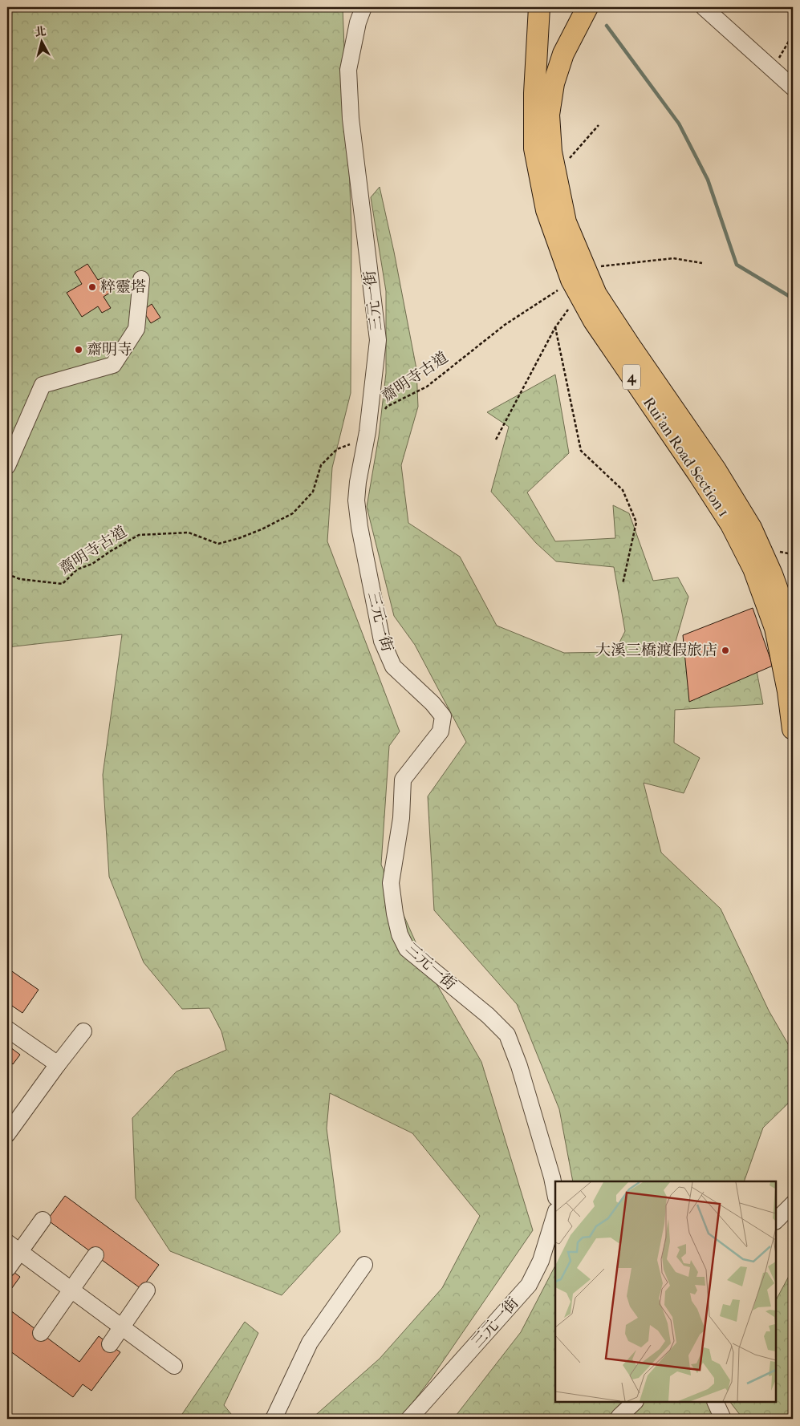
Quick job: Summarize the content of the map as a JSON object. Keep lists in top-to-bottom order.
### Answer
{
  "streets": {
    "main road": ["4", "Rui'an Road Section 1"],
    "street": ["三元一街"],
    "path": ["齋明寺古道"]
  },
  "crossings": [
    ["三元一街", "齋明寺古道"],
    ["齋明寺古道", "Rui'an Road Section 1"]
  ],
  "places": ["粹靈塔", "齋明寺", "大溪三橋渡假旅店"],
  "north": "top"
}
